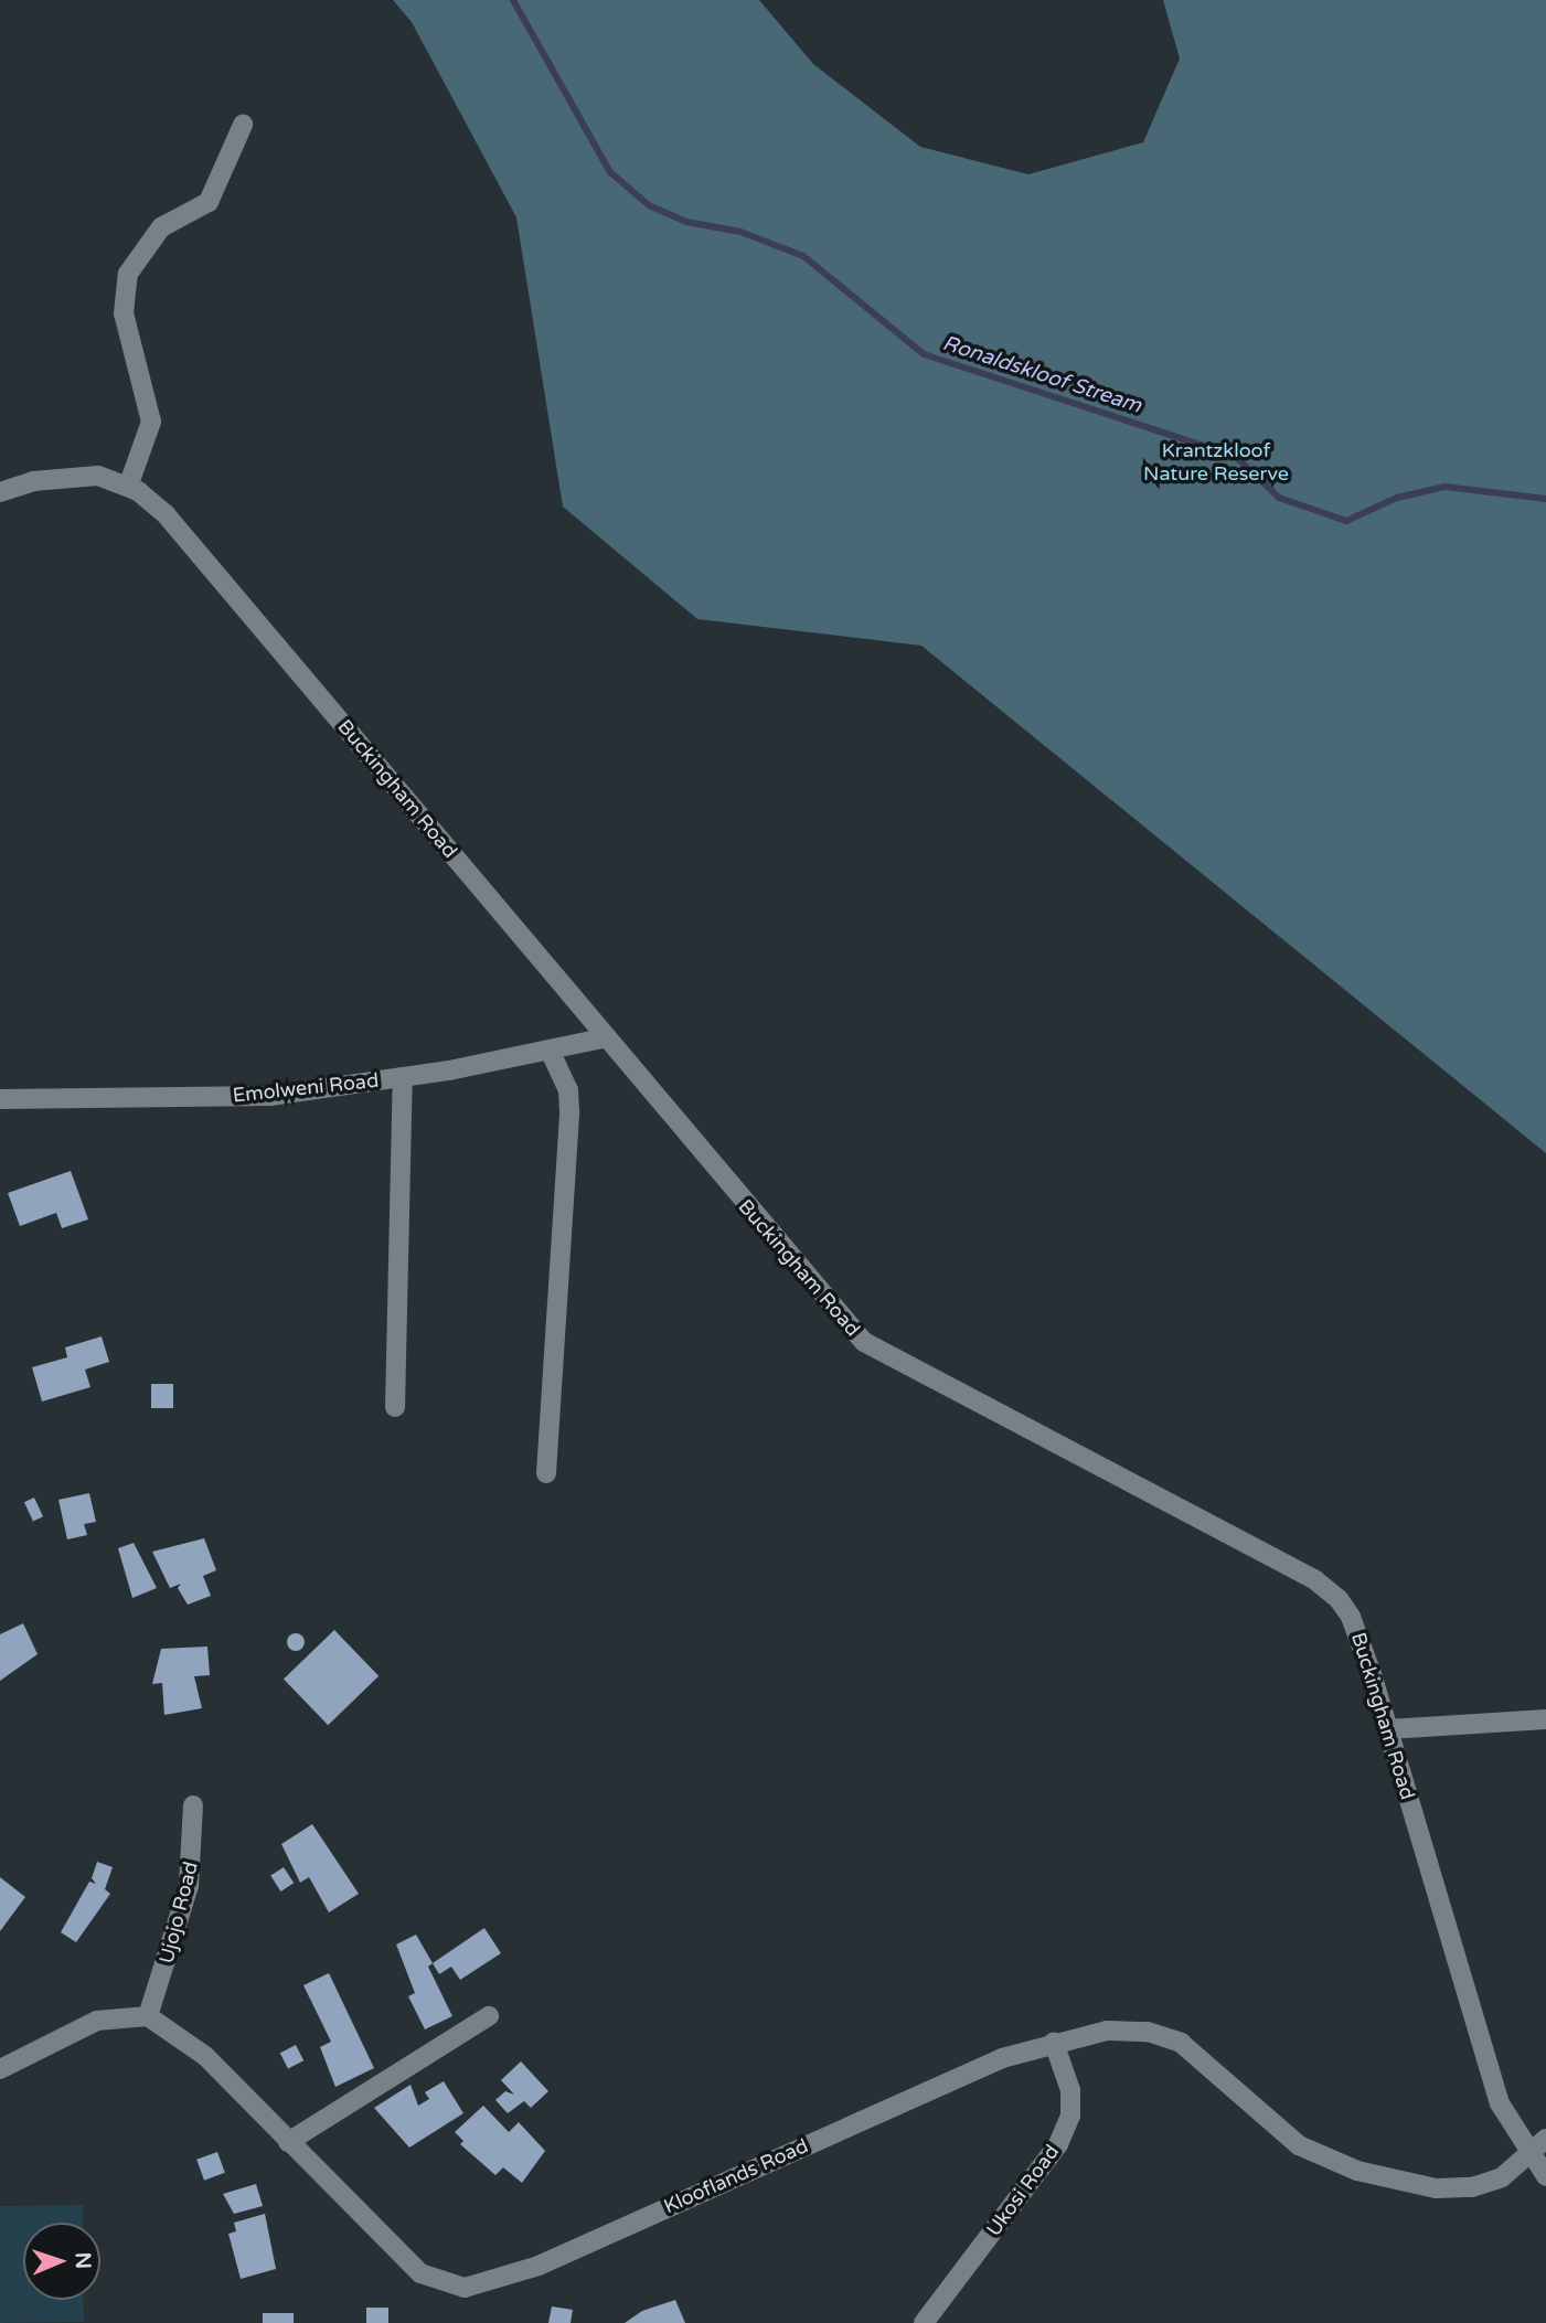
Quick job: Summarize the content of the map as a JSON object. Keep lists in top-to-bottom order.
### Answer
{
  "streets": {
    "street": [
      "Buckingham Road",
      "Emolweni Road",
      "Ujojo Road",
      "Klooflands Road",
      "Ukosi Road"
    ]
  },
  "crossings": [
    ["Buckingham Road", "Emolweni Road"],
    ["Buckingham Road", "Klooflands Road"],
    ["Ujojo Road", "Klooflands Road"],
    ["Klooflands Road", "Ukosi Road"]
  ],
  "water": ["Ronaldskloof Stream"],
  "parks": ["Krantzkloof Nature Reserve"],
  "north": "right"
}
